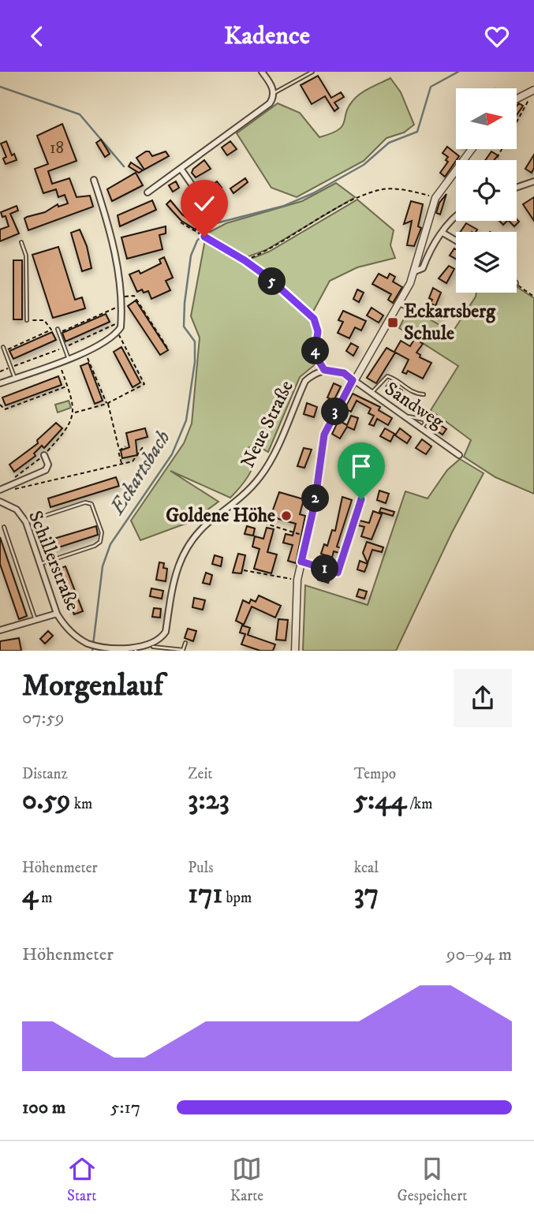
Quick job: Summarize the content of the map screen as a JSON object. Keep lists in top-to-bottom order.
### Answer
{
  "streets": {
    "street": ["Sandweg", "Neue Straße", "Schillerstraße"]
  },
  "water": ["Eckartsbach"],
  "places": {
    "transit": ["Eckartsberg Schule"],
    "other": ["Goldene Höhe"]
  },
  "house_numbers": ["18"],
  "north": "right",
  "page": {
    "header": "Kadence",
    "pins": [
      "5",
      "4",
      "3",
      "2",
      "1"
    ],
    "heading": ["Morgenlauf", "07:59"],
    "stats": [
      ["Distanz", "0.59 km"],
      ["Zeit", "3:23"],
      ["Tempo", "5:44 /km"],
      ["Höhenmeter", "4 m"],
      ["Puls", "171 bpm"],
      ["kcal", "37"]
    ],
    "chart": ["Höhenmeter", "90–94 m"],
    "list": [
      {
        "name": "100 m",
        "note": "5:17"
      }
    ],
    "tabs": ["Start", "Karte", "Gespeichert"]
  }
}
